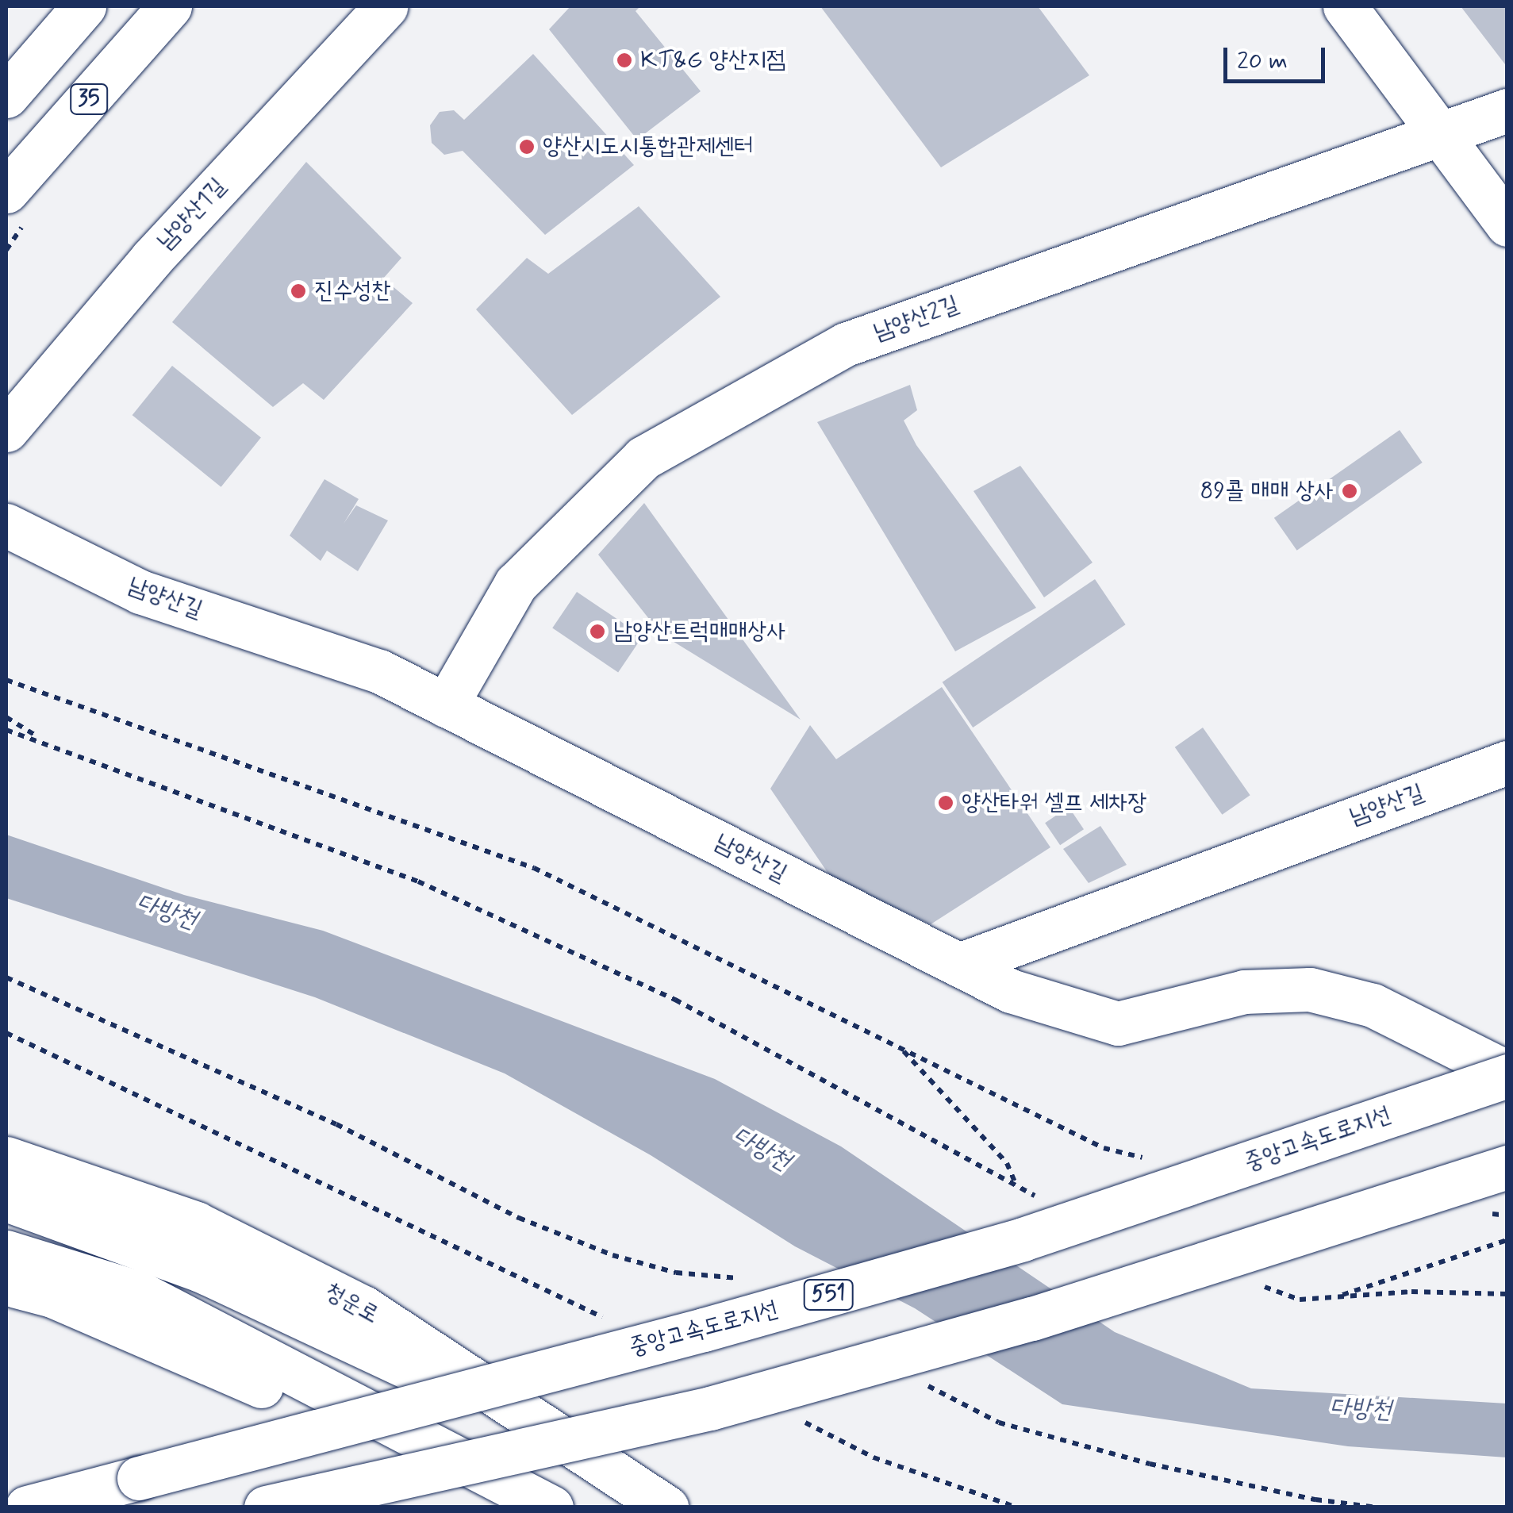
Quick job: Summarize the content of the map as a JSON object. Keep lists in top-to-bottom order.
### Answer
{
  "streets": {
    "main road": [
      "35",
      "남양산1길",
      "남양산2길",
      "남양산길",
      "중앙고속도로지선",
      "551",
      "청운로"
    ]
  },
  "crossings": [
    ["남양산2길", "남양산길"]
  ],
  "water": ["다방천"],
  "places": [
    "KT&G 양산지점",
    "양산시도시통합관제센터",
    "진수성찬",
    "89콜 매매 상사",
    "남양산트럭매매상사",
    "양산타워 셀프 세차장"
  ],
  "scale_bar": "20 m"
}
